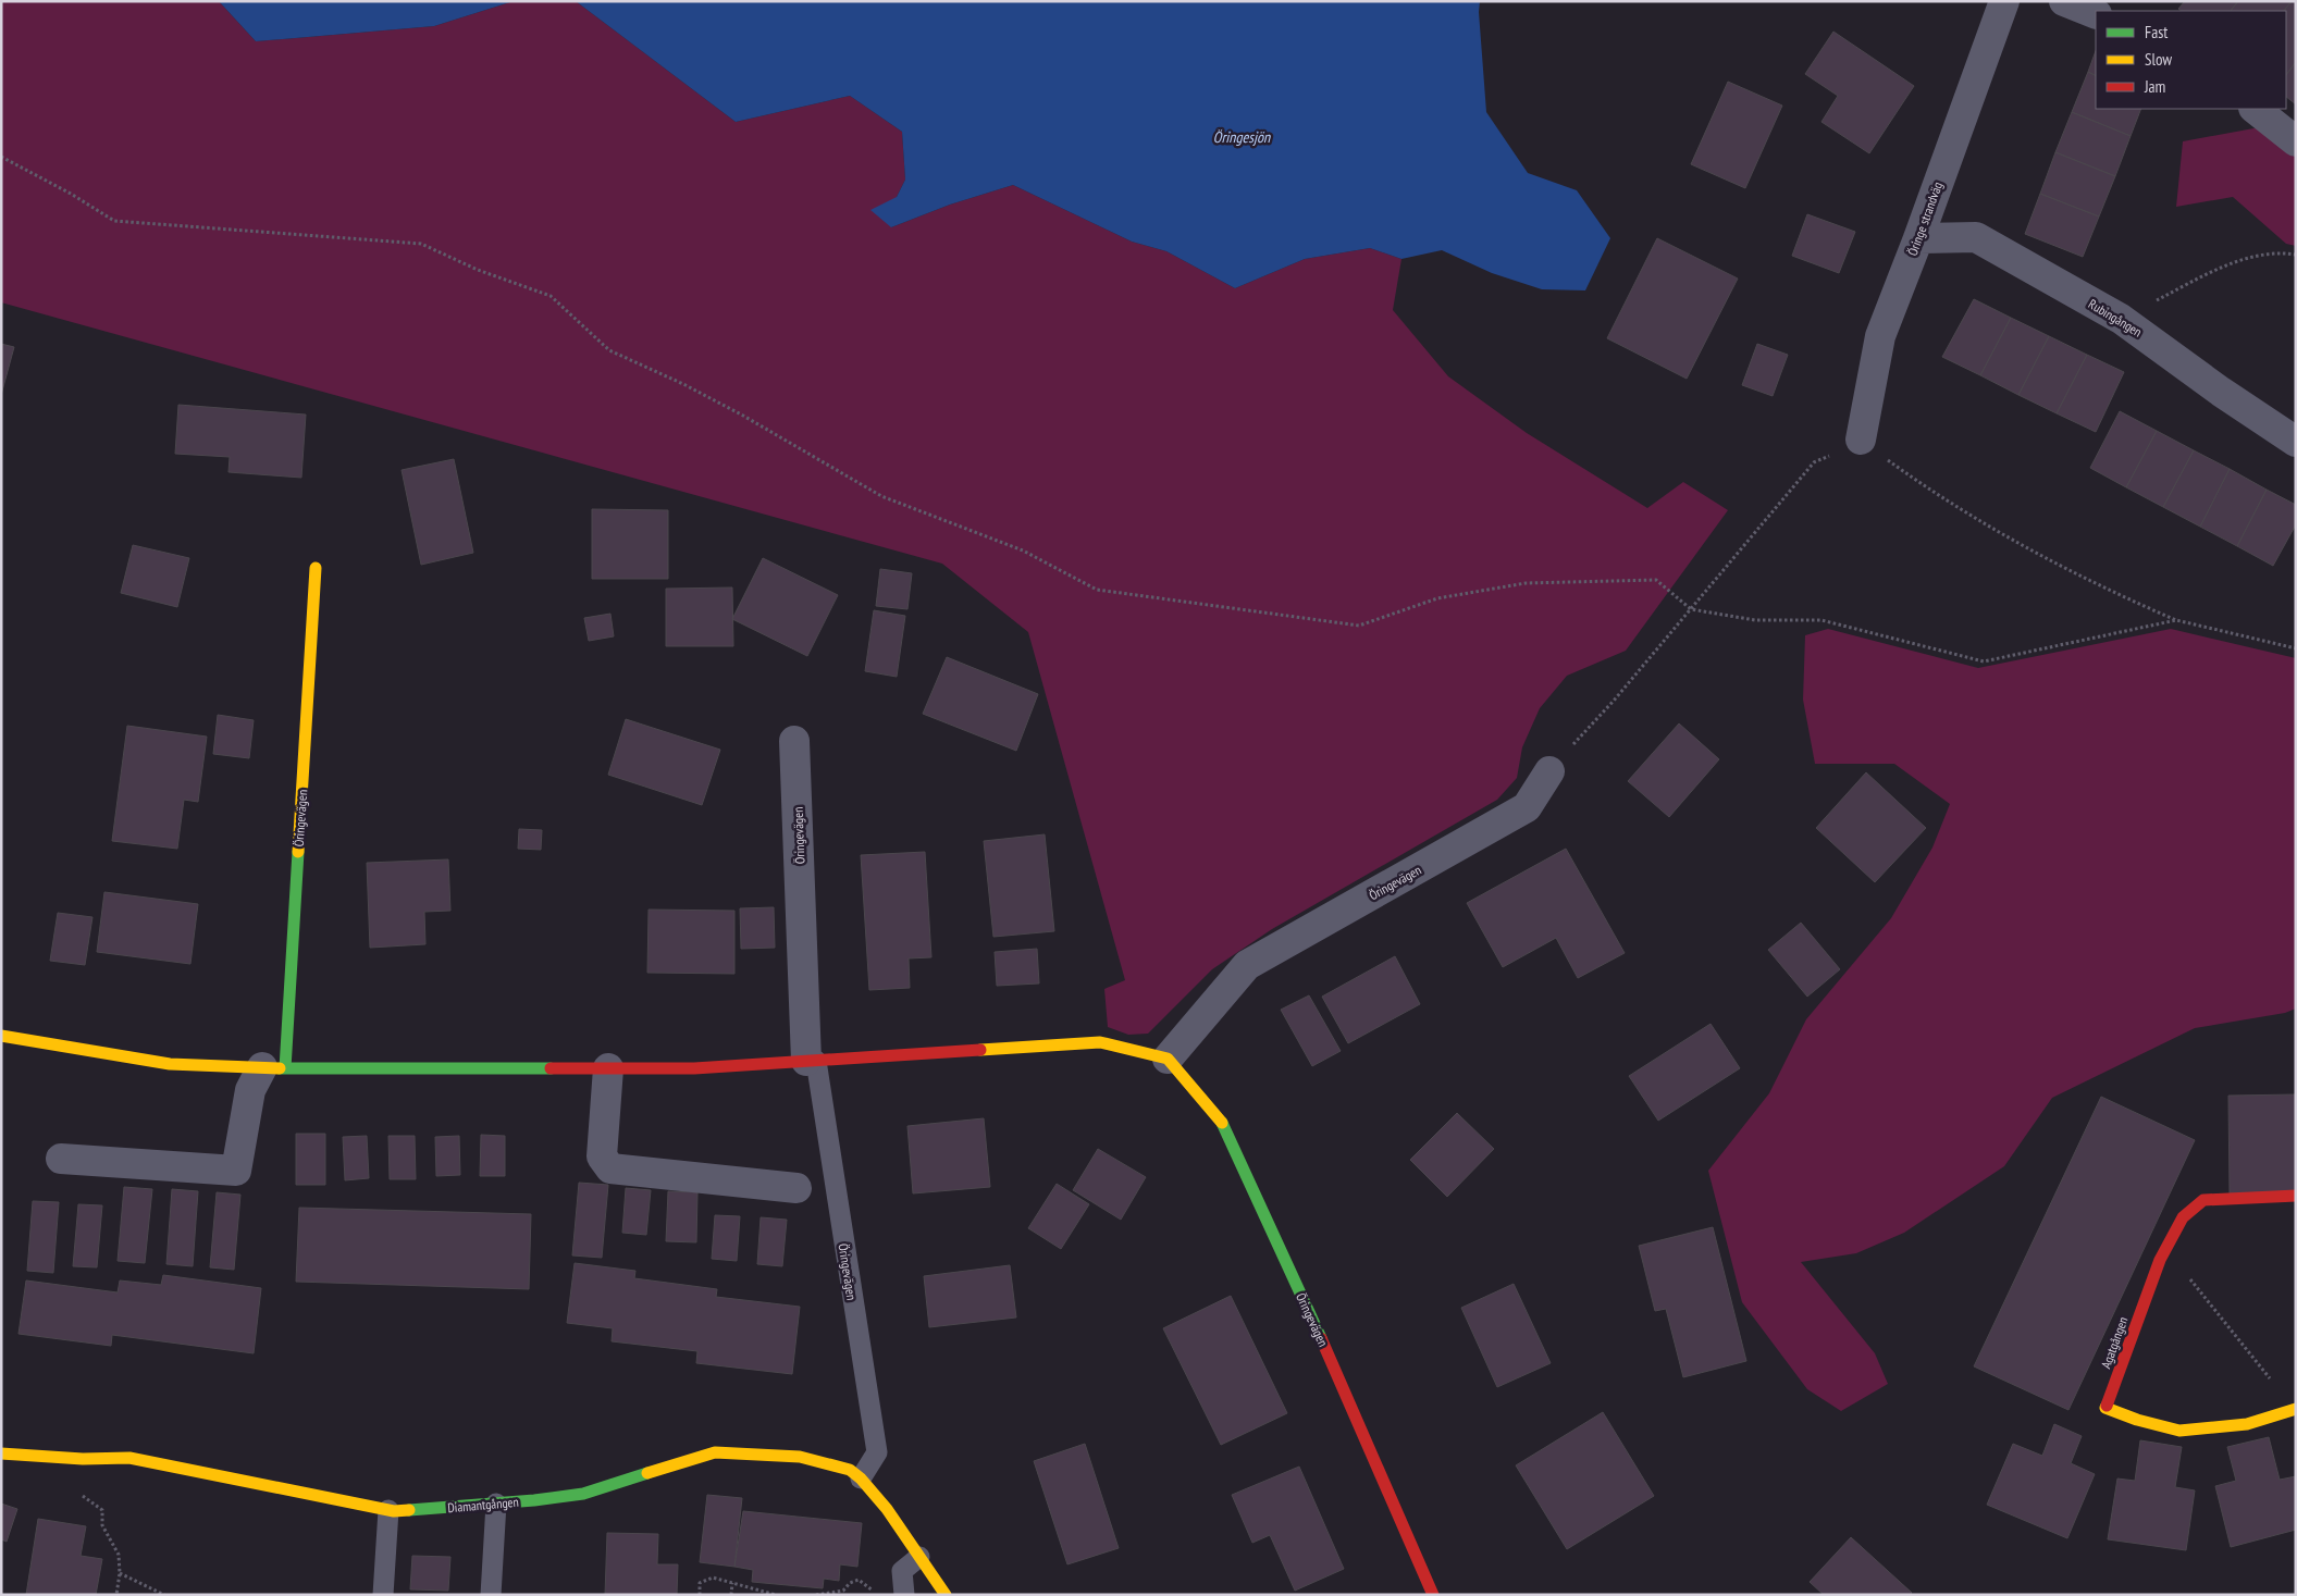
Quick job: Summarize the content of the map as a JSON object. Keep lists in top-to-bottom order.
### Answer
{
  "streets": {
    "street": [
      "Öringe strandväg",
      "Rubingången",
      "Öringevägen",
      "Agatgången",
      "Diamantgången"
    ]
  },
  "crossings": [
    ["Öringe strandväg", "Rubingången"],
    ["Öringevägen", "Diamantgången"]
  ],
  "water": ["Öringesjön"],
  "legend": ["Fast", "Slow", "Jam"]
}
